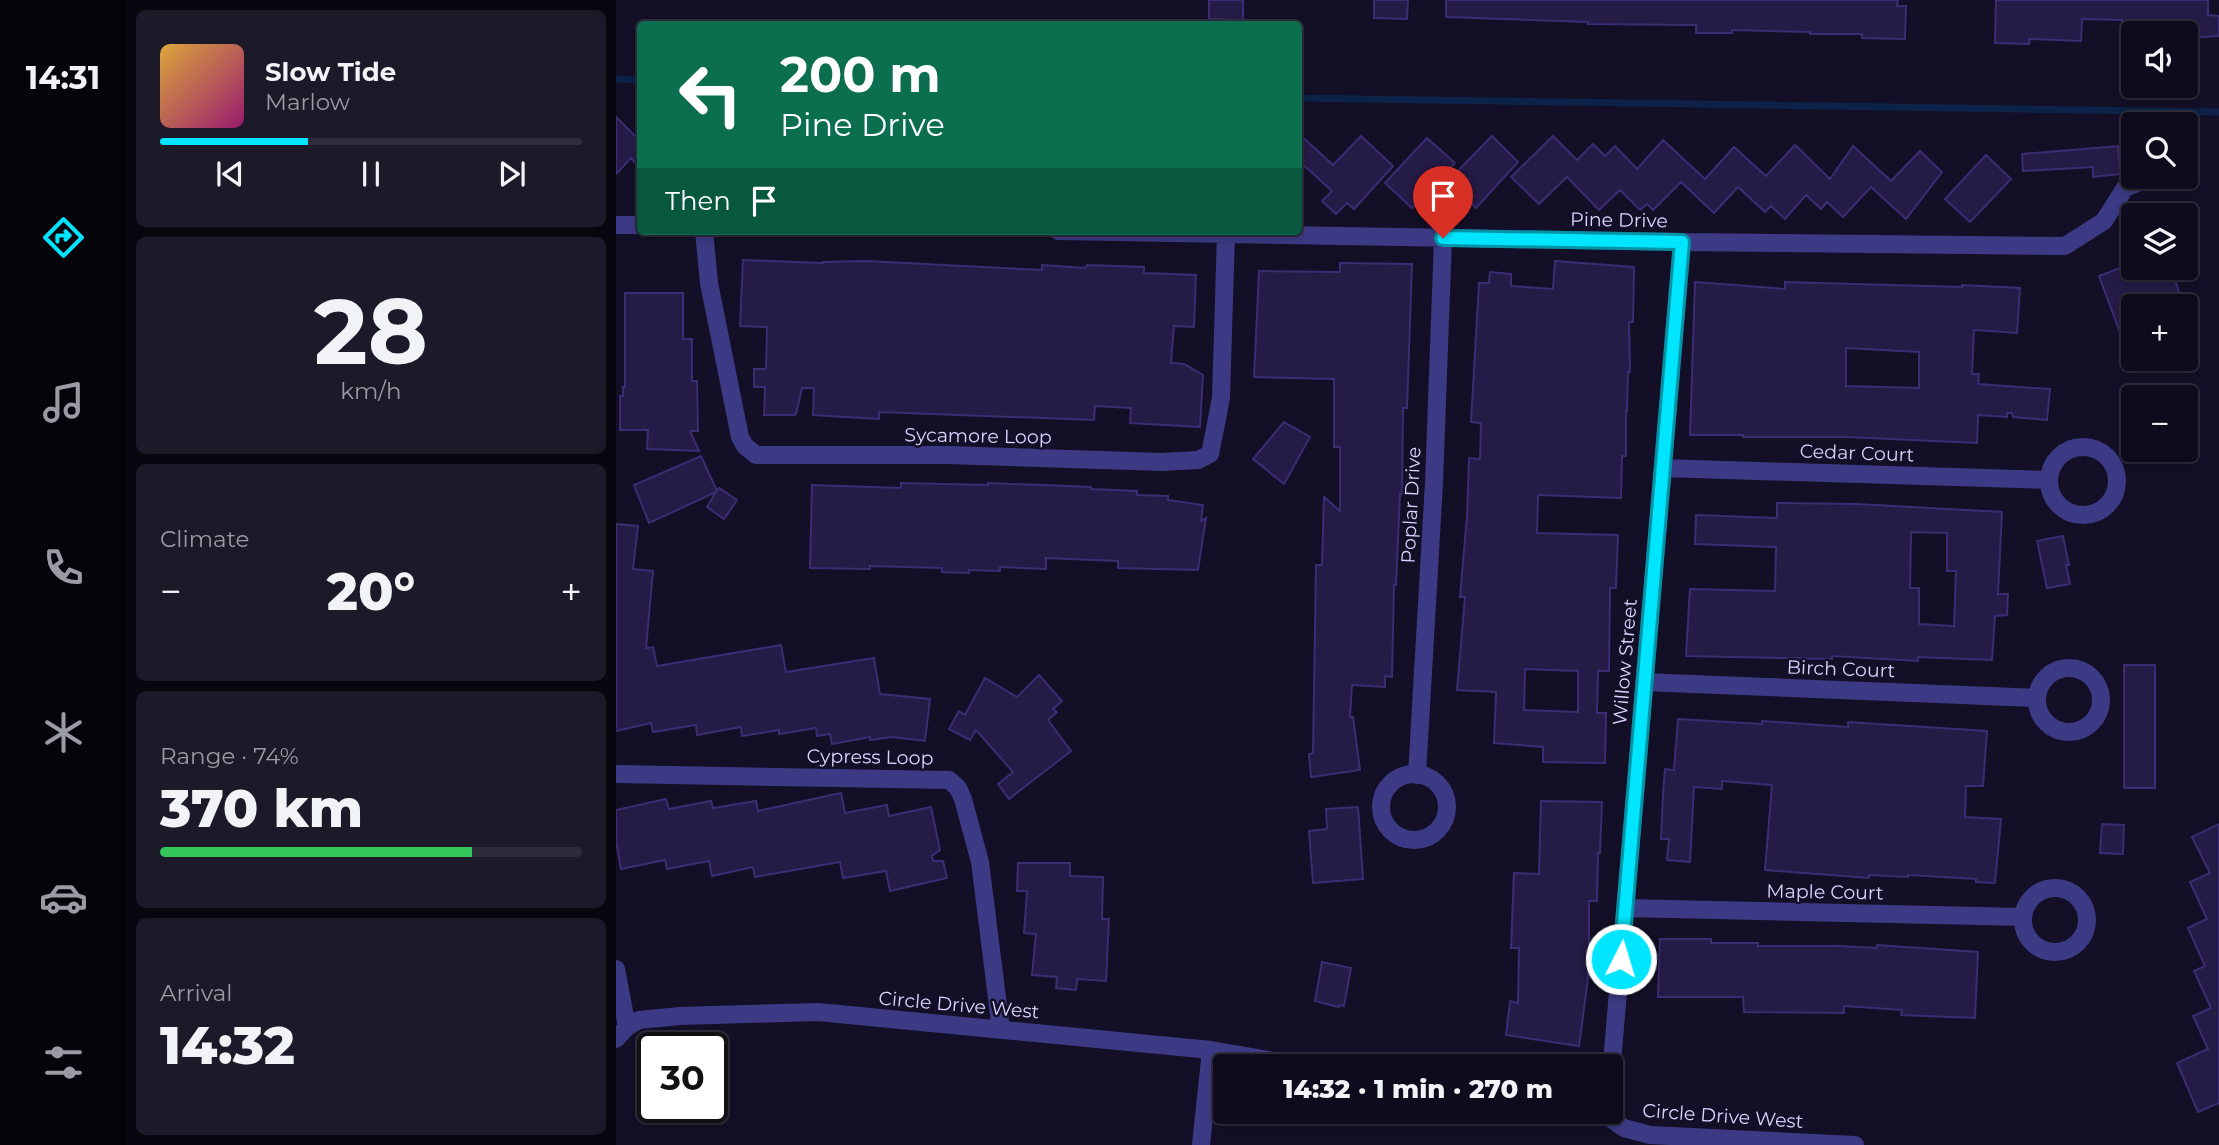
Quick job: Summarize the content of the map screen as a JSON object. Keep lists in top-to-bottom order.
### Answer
{
  "streets": {
    "street": [
      "Pine Drive",
      "Sycamore Loop",
      "Cedar Court",
      "Poplar Drive",
      "Willow Street",
      "Birch Court",
      "Cypress Loop",
      "Maple Court",
      "Circle Drive West"
    ]
  },
  "crossings": [
    ["Pine Drive", "Poplar Drive"],
    ["Pine Drive", "Willow Street"],
    ["Cedar Court", "Willow Street"],
    ["Willow Street", "Birch Court"],
    ["Willow Street", "Maple Court"],
    ["Cypress Loop", "Circle Drive West"]
  ],
  "page": {
    "tabs": "14:31",
    "map_buttons": ["+", "−"],
    "turn": ["200 m", "Pine Drive"],
    "song": ["Slow Tide", "Marlow"],
    "then": "Then",
    "tile": [
      ["28", "km/h"],
      "Climate",
      ["Range · 74%", "370 km"],
      ["Arrival", "14:32"]
    ],
    "heat": ["−", "20°", "+"],
    "limit": "30",
    "trip": "14:32 · 1 min · 270 m"
  }
}
